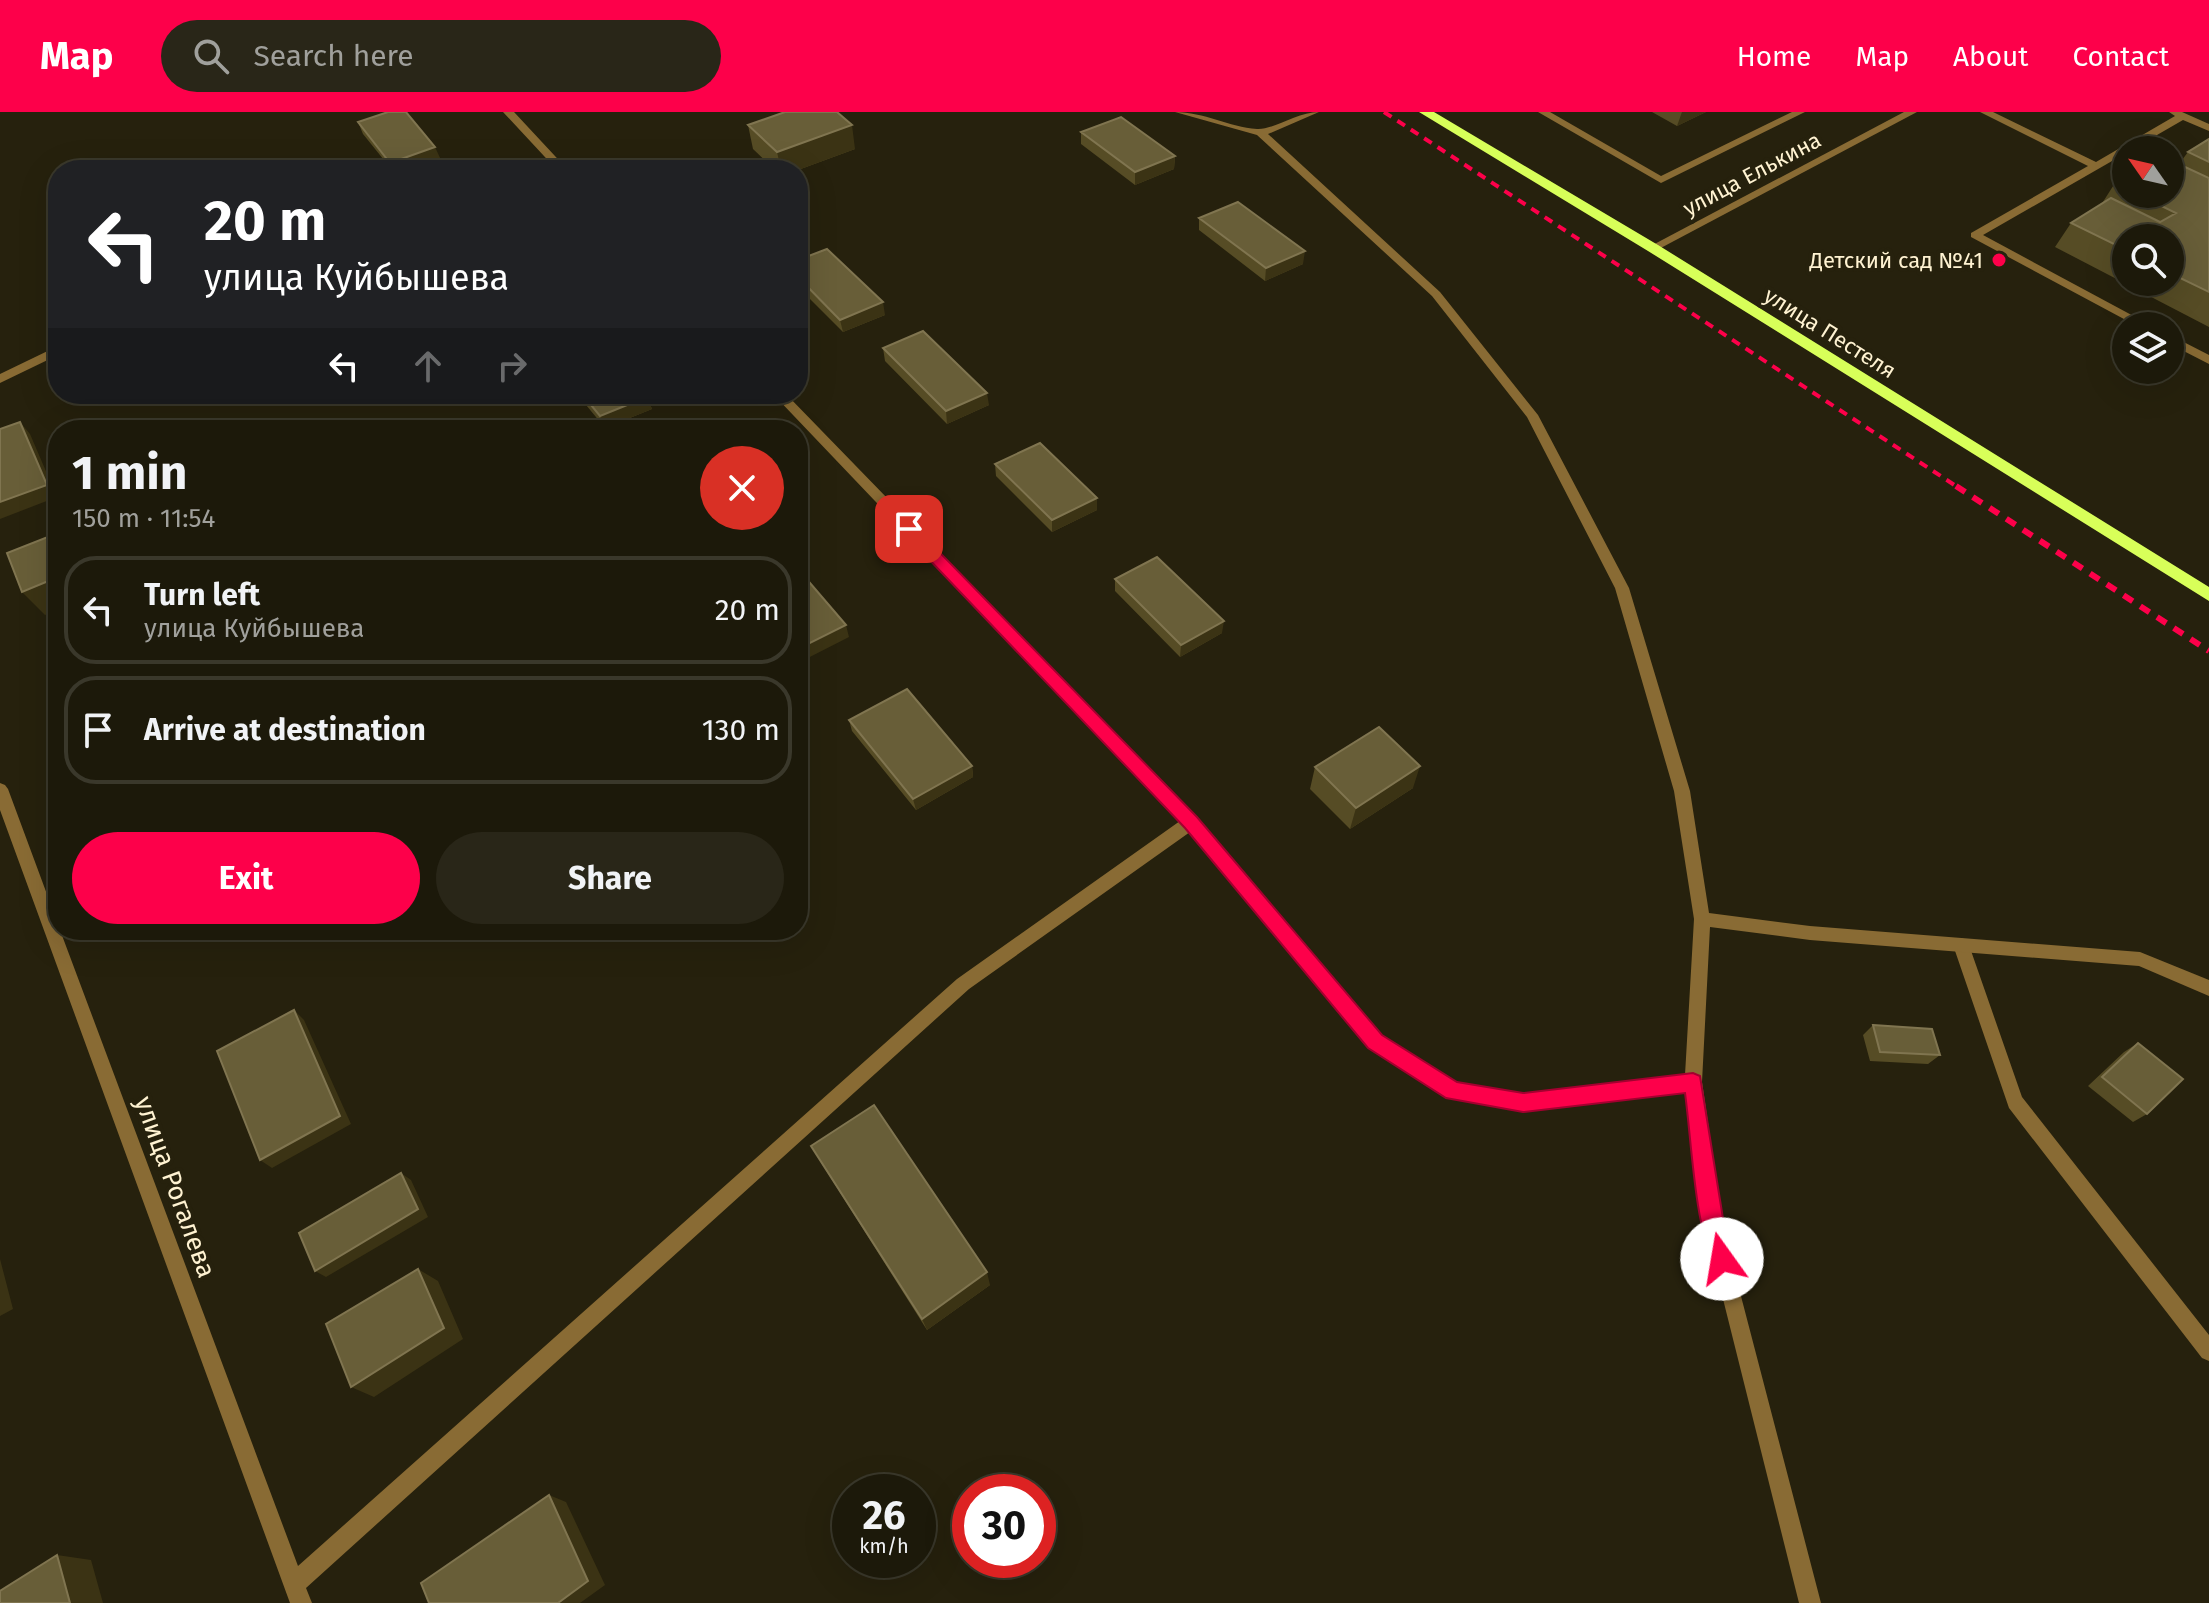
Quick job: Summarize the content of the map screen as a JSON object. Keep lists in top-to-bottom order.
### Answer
{
  "streets": {
    "main road": ["улица Пестеля"],
    "street": ["улица Елькина", "улица Рогалева"]
  },
  "crossings": [
    ["улица Елькина", "улица Пестеля"]
  ],
  "places": ["Детский сад №41"],
  "north": "top left",
  "page": {
    "header": "Map",
    "search": "Search here",
    "nav": [
      "Home",
      "Map",
      "About",
      "Contact"
    ],
    "turn": ["20 m", "улица Куйбышева"],
    "heading": ["1 min", "150 m · 11:54"],
    "list": [
      {
        "name": "Turn left",
        "note": "улица Куйбышева",
        "value": "20 m"
      },
      {
        "name": "Arrive at destination",
        "value": "130 m"
      }
    ],
    "buttons": ["Exit", "Share"],
    "speed": "26 km/h",
    "limit": "30"
  }
}
